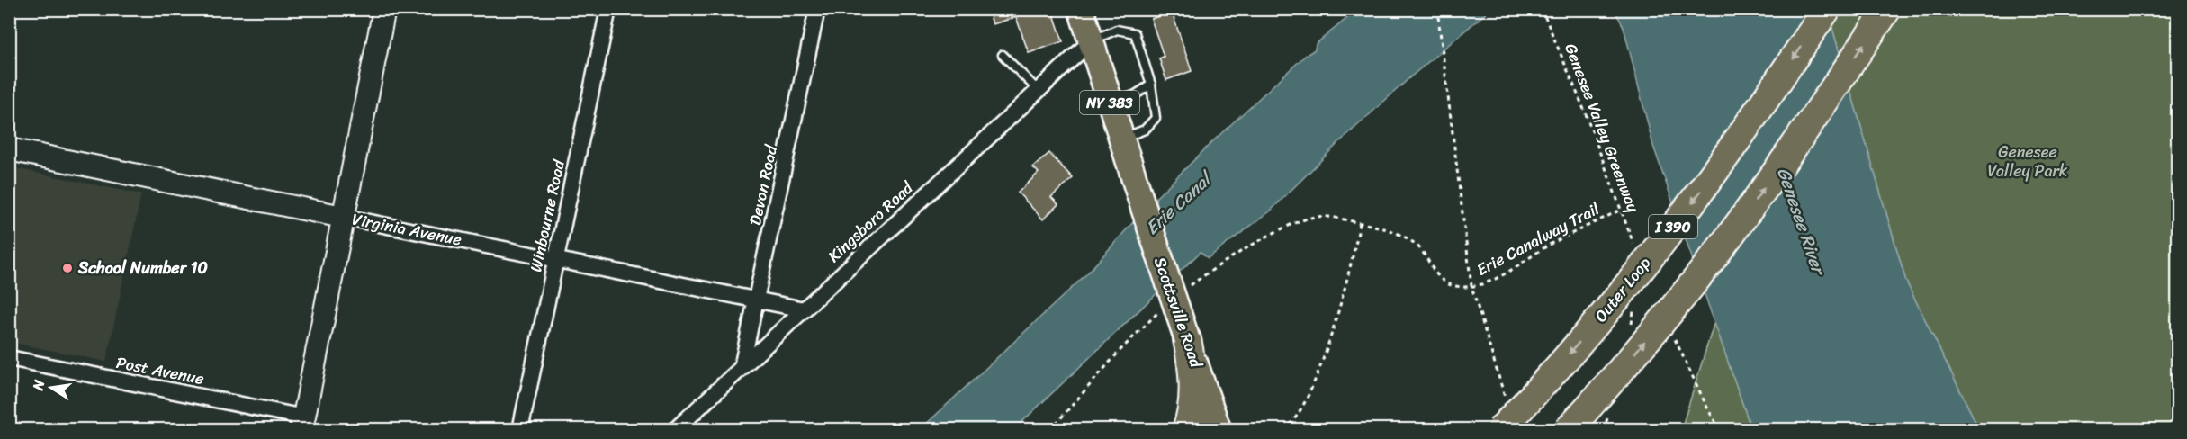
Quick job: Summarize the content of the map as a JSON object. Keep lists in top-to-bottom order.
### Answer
{
  "streets": {
    "highway": ["I 390", "Outer Loop"],
    "main road": ["NY 383", "Scottsville Road"],
    "street": [
      "Devon Road",
      "Winbourne Road",
      "Kingsboro Road",
      "Virginia Avenue",
      "Post Avenue"
    ],
    "path": ["Genesee Valley Greenway", "Erie Canalway Trail"]
  },
  "crossings": [
    ["Genesee Valley Greenway", "Erie Canalway Trail"],
    ["Devon Road", "Kingsboro Road"],
    ["Devon Road", "Virginia Avenue"],
    ["Winbourne Road", "Virginia Avenue"],
    ["Kingsboro Road", "Virginia Avenue"],
    ["Kingsboro Road", "Scottsville Road"]
  ],
  "water": ["Erie Canal", "Genesee River"],
  "parks": ["Genesee Valley Park"],
  "places": ["School Number 10"],
  "north": "left"
}
